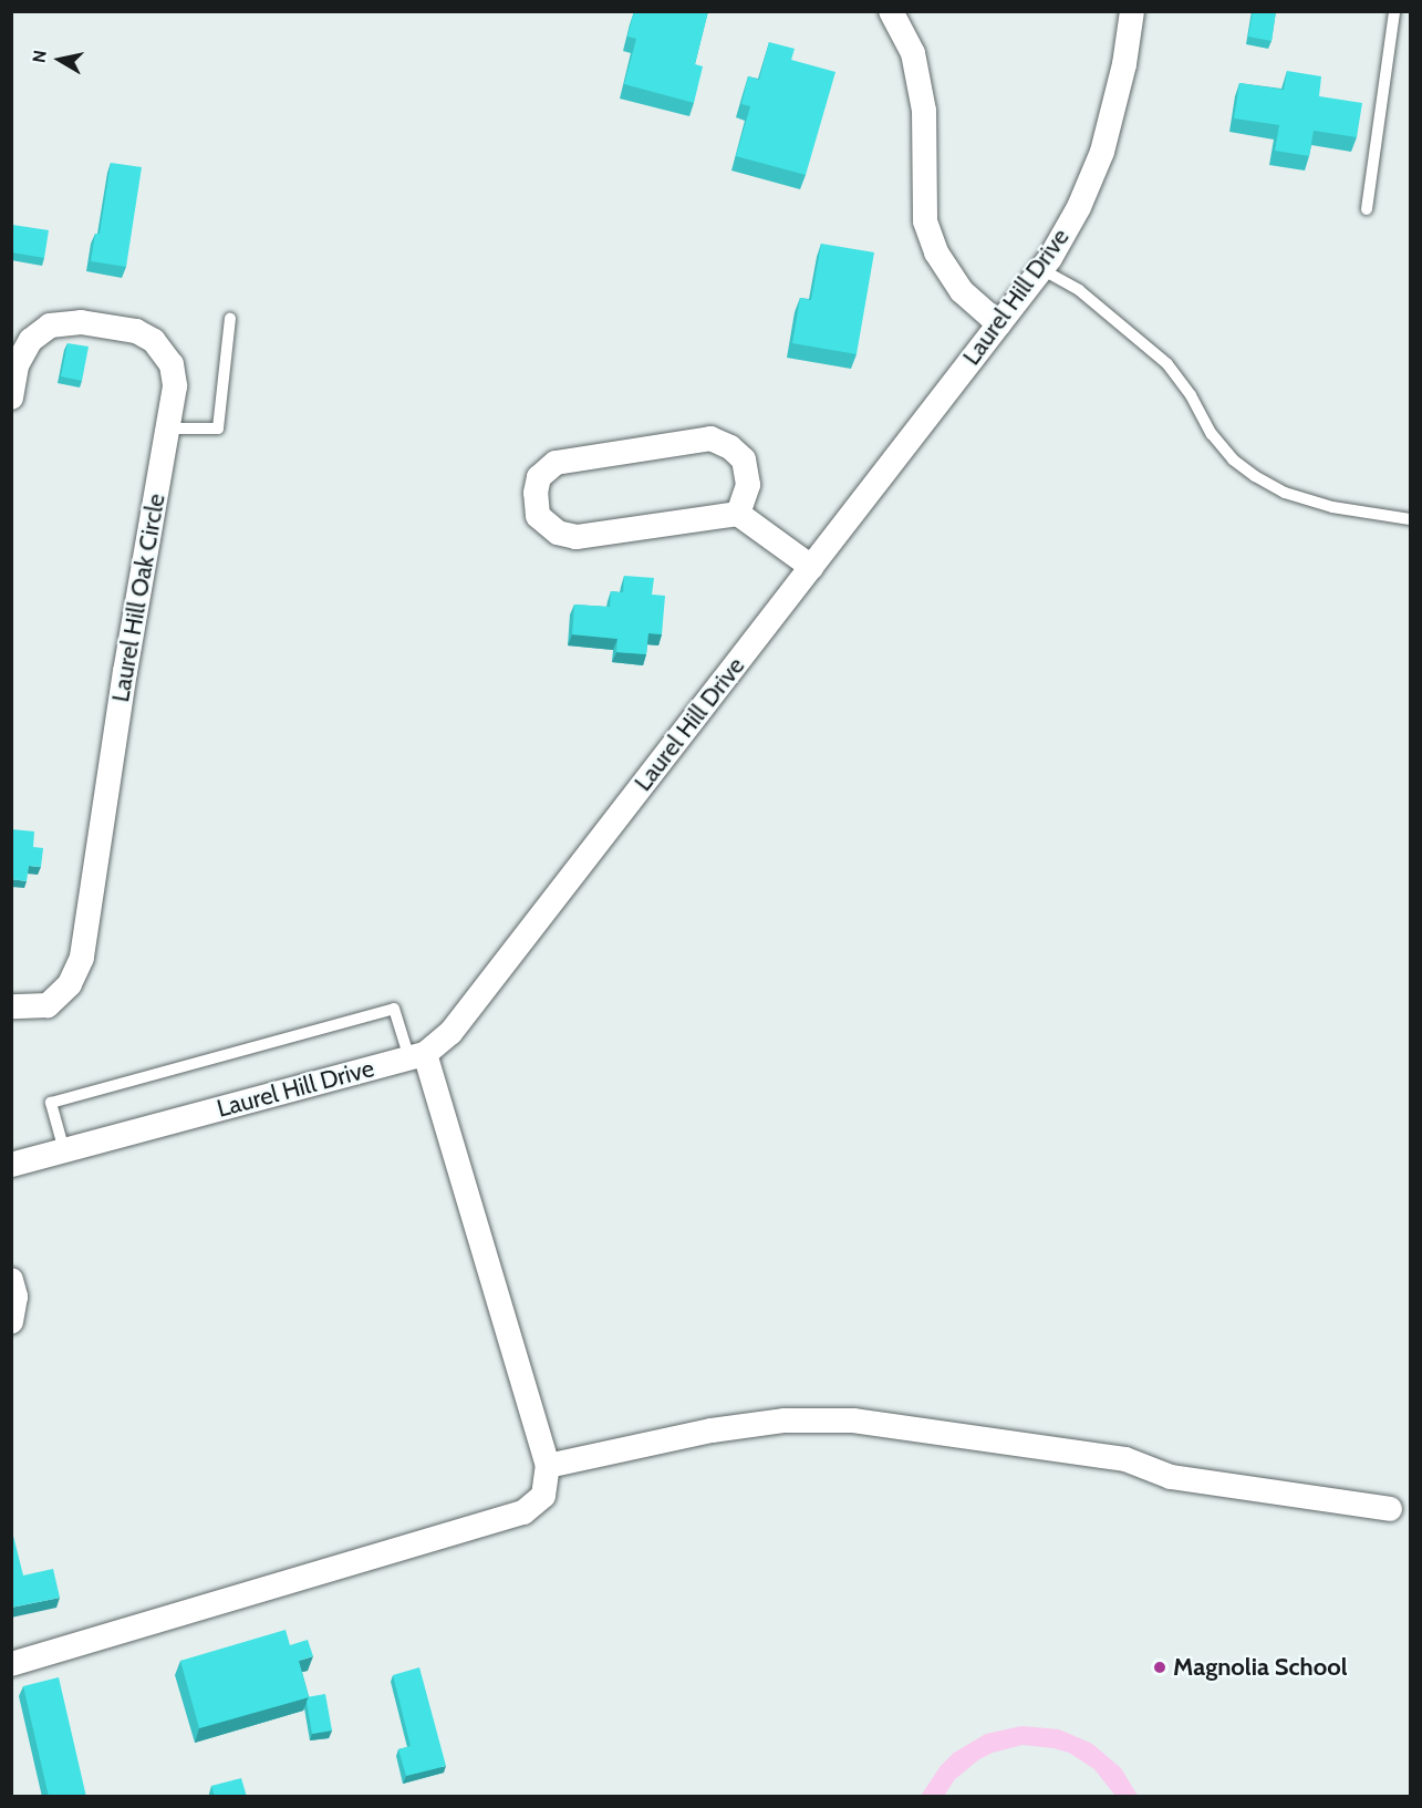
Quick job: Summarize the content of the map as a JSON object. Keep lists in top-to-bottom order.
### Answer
{
  "streets": {
    "street": ["Laurel Hill Drive", "Laurel Hill Oak Circle"]
  },
  "places": ["Magnolia School"],
  "north": "left"
}
